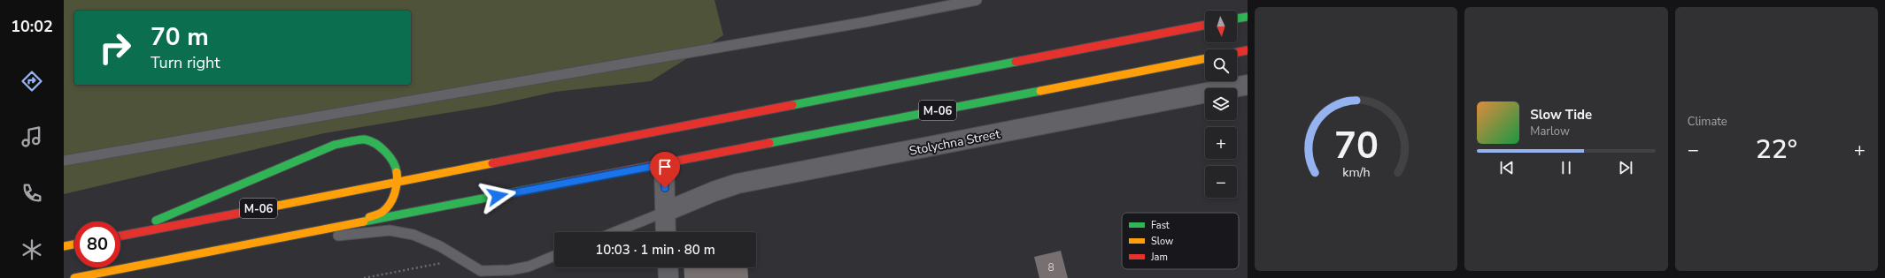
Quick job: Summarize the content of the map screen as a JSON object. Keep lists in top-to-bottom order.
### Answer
{
  "streets": {
    "highway": ["М-06"],
    "street": ["Stolychna Street"]
  },
  "house_numbers": ["8"],
  "legend": ["Fast", "Slow", "Jam"],
  "north": "bottom",
  "page": {
    "tabs": "10:02",
    "tile": "Climate",
    "map_buttons": ["+", "−"],
    "turn": ["70 m", "Turn right"],
    "song": ["Slow Tide", "Marlow"],
    "heat": ["−", "22°", "+"],
    "limit": "80",
    "trip": "10:03 · 1 min · 80 m",
    "gauge": ["70", "km/h"]
  }
}
